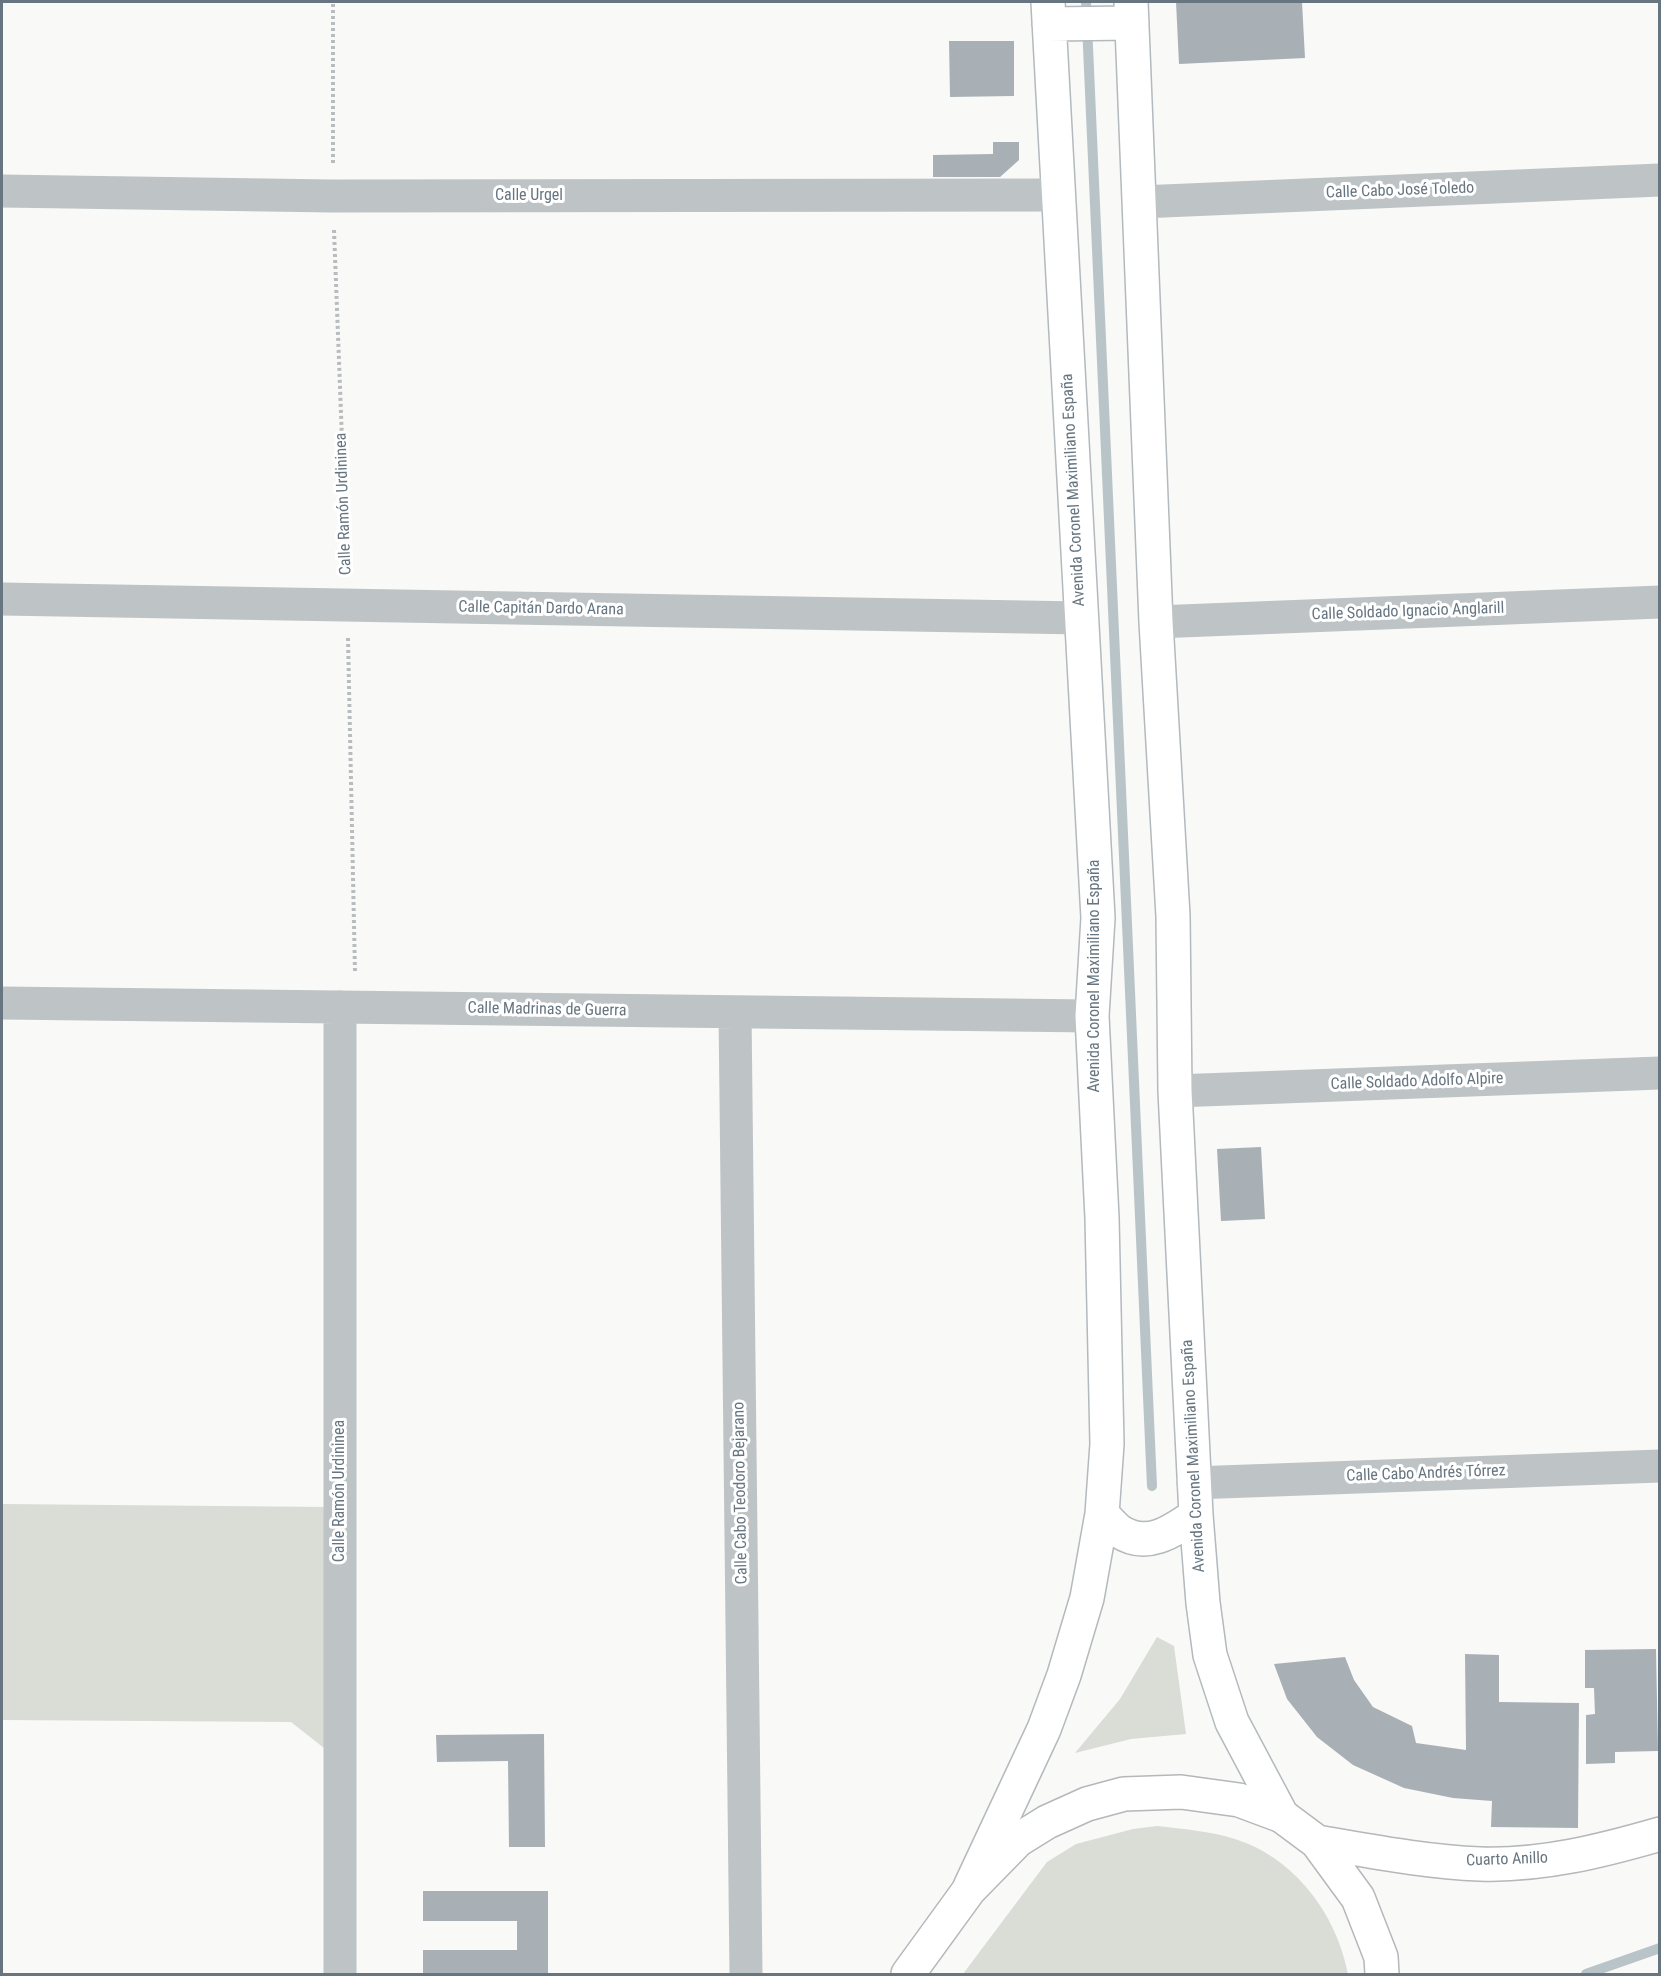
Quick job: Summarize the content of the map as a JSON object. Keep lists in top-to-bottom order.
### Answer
{
  "streets": {
    "main road": ["Avenida Coronel Maximiliano España", "Cuarto Anillo"],
    "street": [
      "Calle Cabo José Toledo",
      "Calle Urgel",
      "Calle Ramón Urdininea",
      "Calle Capitán Dardo Arana",
      "Calle Soldado Ignacio Anglarill",
      "Calle Madrinas de Guerra",
      "Calle Soldado Adolfo Alpire",
      "Calle Cabo Andrés Tórrez",
      "Calle Cabo Teodoro Bejarano"
    ]
  },
  "crossings": [
    ["Calle Cabo José Toledo", "Avenida Coronel Maximiliano España"],
    ["Calle Urgel", "Avenida Coronel Maximiliano España"],
    ["Calle Urgel", "Calle Ramón Urdininea"],
    ["Avenida Coronel Maximiliano España", "Calle Capitán Dardo Arana"],
    ["Avenida Coronel Maximiliano España", "Calle Soldado Ignacio Anglarill"],
    ["Avenida Coronel Maximiliano España", "Calle Madrinas de Guerra"],
    ["Avenida Coronel Maximiliano España", "Calle Soldado Adolfo Alpire"],
    ["Avenida Coronel Maximiliano España", "Calle Cabo Andrés Tórrez"],
    ["Calle Ramón Urdininea", "Calle Capitán Dardo Arana"],
    ["Calle Ramón Urdininea", "Calle Madrinas de Guerra"],
    ["Calle Madrinas de Guerra", "Calle Cabo Teodoro Bejarano"]
  ]
}
